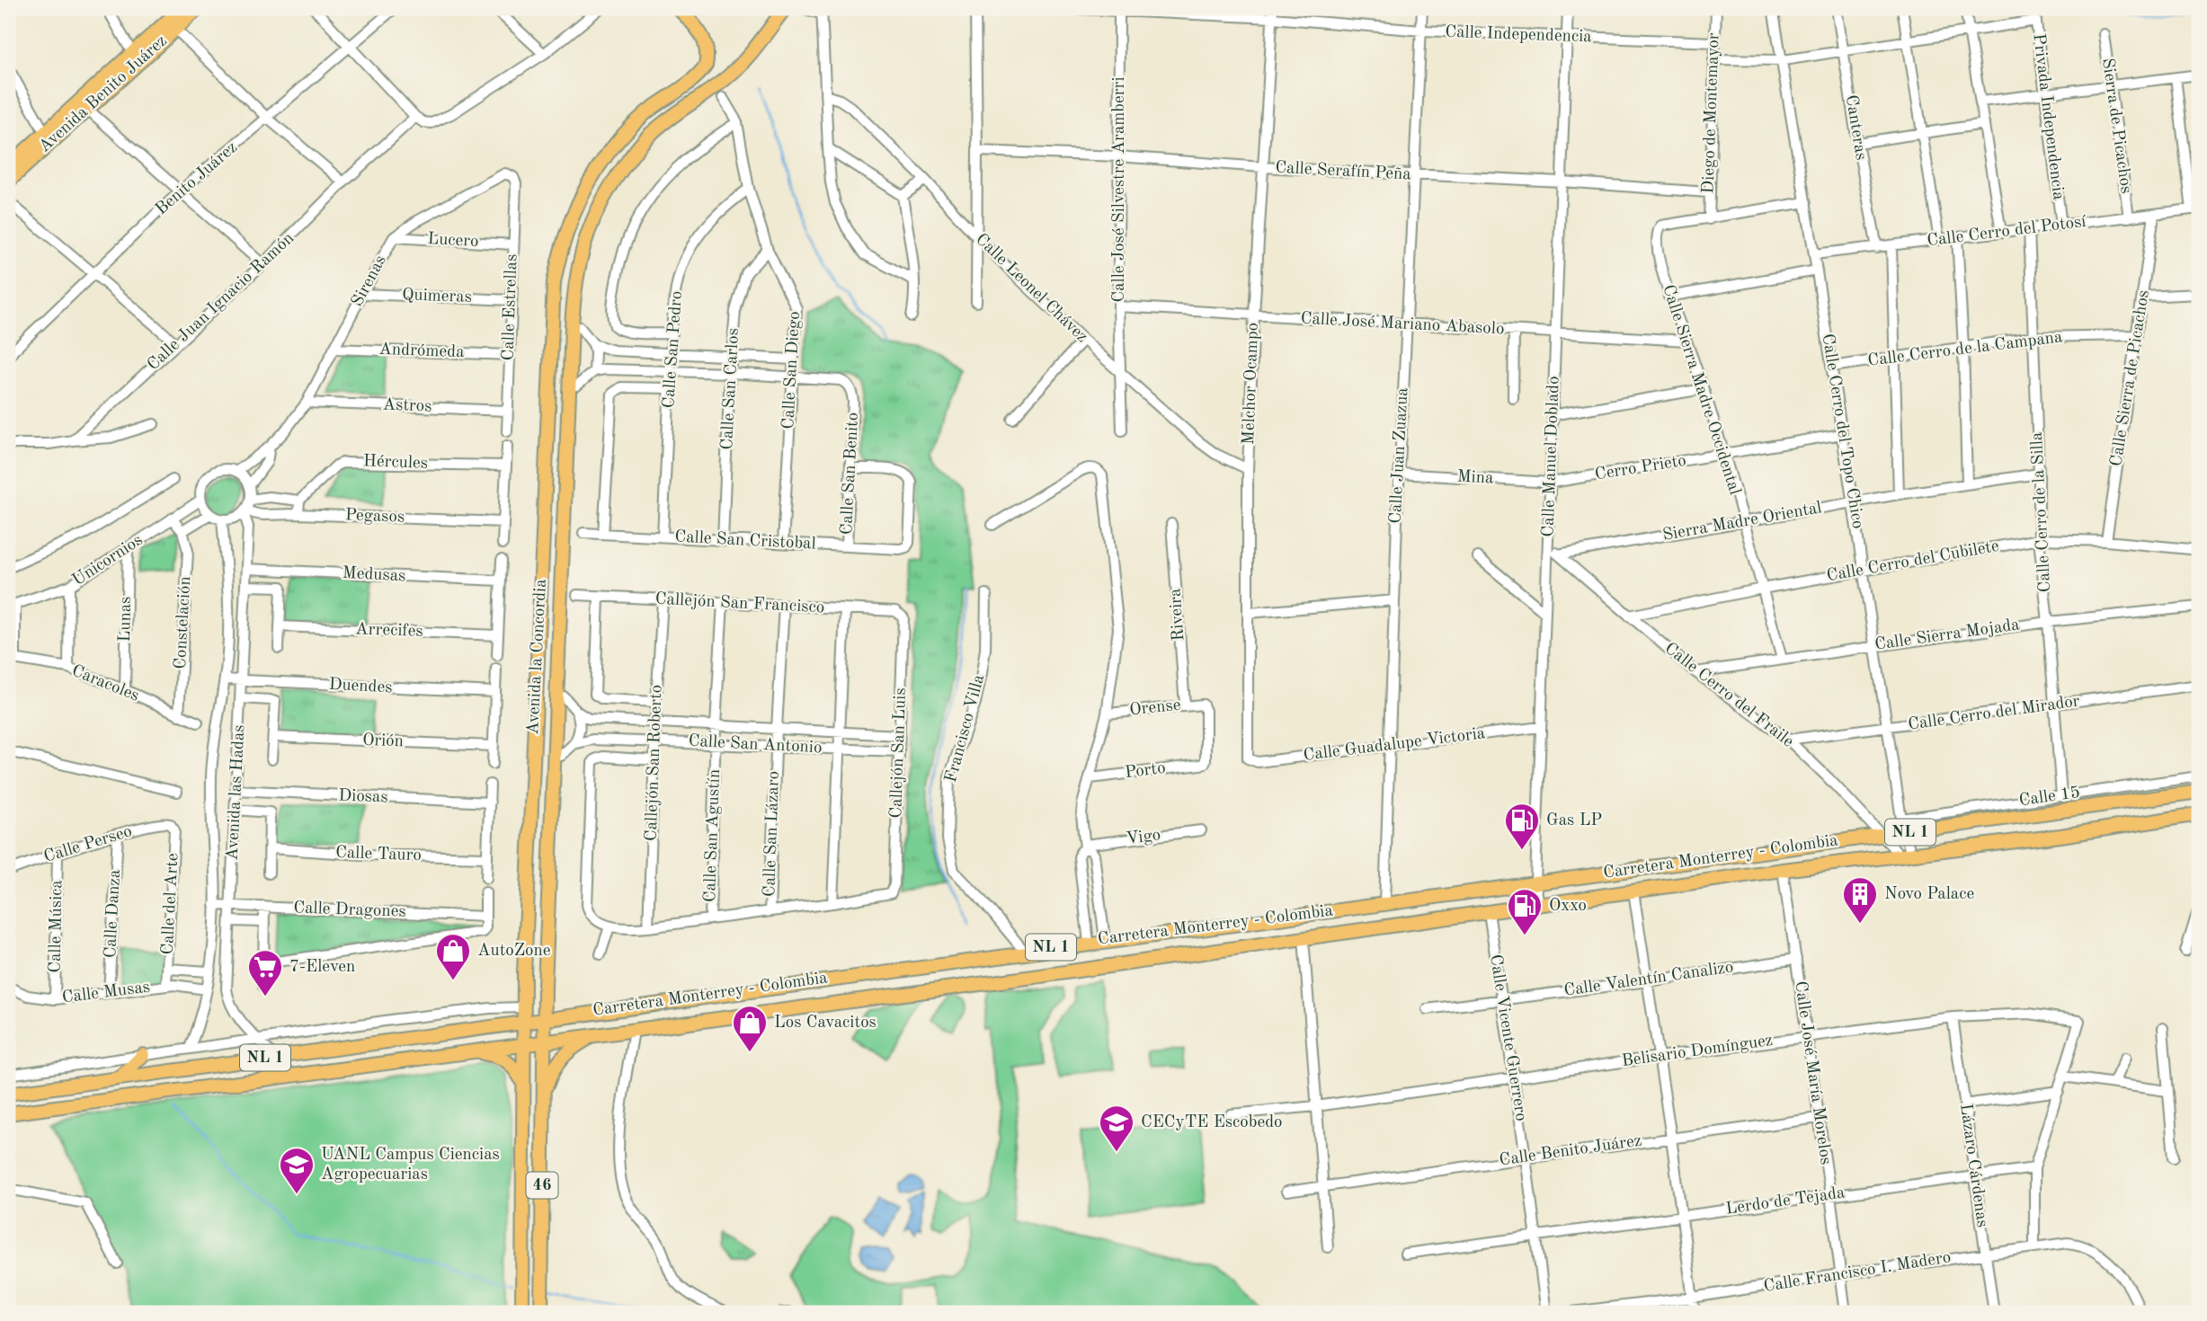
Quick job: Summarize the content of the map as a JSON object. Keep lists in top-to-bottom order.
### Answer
{
  "streets": {
    "main road": [
      "Avenida Benito Juárez",
      "Avenida la Concordia",
      "NL 1",
      "Carretera Monterrey - Colombia",
      "46"
    ],
    "street": [
      "Calle Independencia",
      "Diego de Montemayor",
      "Privada Independencia",
      "Sierra de Picachos",
      "Canteras",
      "Calle Serafín Peña",
      "Benito Juárez",
      "Calle José Silvestre Aramberri",
      "Calle Cerro del Potosí",
      "Lucero",
      "Sirenas",
      "Calle Leonel Chávez",
      "Quimeras",
      "Calle Juan Ignacio Ramón",
      "Calle Estrellas",
      "Calle José Mariano Abasolo",
      "Calle San Pedro",
      "Calle Cerro de la Campana",
      "Andrómeda",
      "Calle San Diego",
      "Calle Sierra de Picachos",
      "Melchor Ocampo",
      "Calle San Carlos",
      "Calle Sierra Madre Occidental",
      "Astros",
      "Calle Cerro del Topo Chico",
      "Calle Juan Zuazua",
      "Calle Manuel Doblado",
      "Hércules",
      "Cerro Prieto",
      "Calle San Benito",
      "Mina",
      "Calle Cerro de la Silla",
      "Pegasos",
      "Sierra Madre Oriental",
      "Calle San Cristobal",
      "Unicornios",
      "Calle Cerro del Cubilete",
      "Medusas",
      "Callejón San Francisco",
      "Riveira",
      "Lunas",
      "Constelación",
      "Arrecifes",
      "Calle Sierra Mojada",
      "Caracoles",
      "Duendes",
      "Calle Cerro del Fraile",
      "Orense",
      "Calle Cerro del Mirador",
      "Francisco Villa",
      "Orión",
      "Calle San Antonio",
      "Calle Guadalupe Victoria",
      "Callejón San Luis",
      "Callejón San Roberto",
      "Porto",
      "Avenida las Hadas",
      "Diosas",
      "Calle 15",
      "Calle San Lázaro",
      "Calle San Agustín",
      "Vigo",
      "Calle Perseo",
      "Calle Tauro",
      "Calle del Arte",
      "Calle Dragones",
      "Calle Danza",
      "Calle Música",
      "Calle Valentín Canalizo",
      "Calle Musas",
      "Calle Vicente Guerrero",
      "Belisario Domínguez",
      "Calle José María Morelos",
      "Calle Benito Juárez",
      "Lázaro Cárdenas",
      "Lerdo de Tejada",
      "Calle Francisco I. Madero"
    ]
  },
  "crossings": [
    ["Calle Independencia", "Diego de Montemayor"],
    ["Calle Independencia", "Calle José Silvestre Aramberri"],
    ["Calle Independencia", "Melchor Ocampo"],
    ["Calle Independencia", "Calle Juan Zuazua"],
    ["Calle Independencia", "Calle Manuel Doblado"],
    ["Diego de Montemayor", "Calle Serafín Peña"],
    ["Diego de Montemayor", "Calle Sierra Madre Occidental"],
    ["Privada Independencia", "Calle Cerro del Potosí"],
    ["Sierra de Picachos", "Calle Cerro del Potosí"],
    ["Canteras", "Calle Cerro del Potosí"],
    ["Calle Serafín Peña", "Calle José Silvestre Aramberri"],
    ["Calle Serafín Peña", "Melchor Ocampo"],
    ["Calle Serafín Peña", "Calle Juan Zuazua"],
    ["Calle Serafín Peña", "Calle Manuel Doblado"],
    ["Calle José Silvestre Aramberri", "Calle Leonel Chávez"],
    ["Calle José Silvestre Aramberri", "Calle José Mariano Abasolo"],
    ["Calle Cerro del Potosí", "Calle Sierra de Picachos"],
    ["Calle Cerro del Potosí", "Calle Cerro del Topo Chico"],
    ["Calle Cerro del Potosí", "Calle Cerro de la Silla"],
    ["Lucero", "Sirenas"],
    ["Lucero", "Calle Estrellas"],
    ["Sirenas", "Quimeras"],
    ["Sirenas", "Calle Estrellas"],
    ["Sirenas", "Andrómeda"],
    ["Sirenas", "Astros"],
    ["Sirenas", "Pegasos"],
    ["Sirenas", "Unicornios"],
    ["Sirenas", "Avenida las Hadas"],
    ["Calle Leonel Chávez", "Melchor Ocampo"],
    ["Quimeras", "Calle Estrellas"],
    ["Calle Estrellas", "Andrómeda"],
    ["Calle Estrellas", "Astros"],
    ["Calle José Mariano Abasolo", "Melchor Ocampo"],
    ["Calle José Mariano Abasolo", "Calle Sierra Madre Occidental"],
    ["Calle José Mariano Abasolo", "Calle Juan Zuazua"],
    ["Calle José Mariano Abasolo", "Calle Manuel Doblado"],
    ["Calle San Pedro", "Calle San Diego"],
    ["Calle San Pedro", "Calle San Cristobal"],
    ["Calle Cerro de la Campana", "Calle Sierra de Picachos"],
    ["Calle Cerro de la Campana", "Calle Cerro del Topo Chico"],
    ["Calle Cerro de la Campana", "Calle Cerro de la Silla"],
    ["Calle San Diego", "Calle San Carlos"],
    ["Calle San Diego", "Calle San Benito"],
    ["Calle San Diego", "Calle San Cristobal"],
    ["Calle Sierra de Picachos", "Calle Cerro del Cubilete"],
    ["Melchor Ocampo", "Calle Guadalupe Victoria"],
    ["Calle San Carlos", "Calle San Cristobal"],
    ["Calle Sierra Madre Occidental", "Cerro Prieto"],
    ["Calle Sierra Madre Occidental", "Sierra Madre Oriental"],
    ["Calle Sierra Madre Occidental", "Calle Cerro del Cubilete"],
    ["Calle Sierra Madre Occidental", "Calle Sierra Mojada"],
    ["Calle Cerro del Topo Chico", "Cerro Prieto"],
    ["Calle Cerro del Topo Chico", "Sierra Madre Oriental"],
    ["Calle Cerro del Topo Chico", "Calle Cerro del Cubilete"],
    ["Calle Cerro del Topo Chico", "Calle Sierra Mojada"],
    ["Calle Cerro del Topo Chico", "Calle Cerro del Fraile"],
    ["Calle Cerro del Topo Chico", "Calle Cerro del Mirador"],
    ["Calle Cerro del Topo Chico", "Calle 15"],
    ["Calle Cerro del Topo Chico", "Carretera Monterrey - Colombia"],
    ["Calle Juan Zuazua", "Mina"],
    ["Calle Juan Zuazua", "Calle Guadalupe Victoria"],
    ["Calle Juan Zuazua", "Carretera Monterrey - Colombia"],
    ["Calle Manuel Doblado", "Cerro Prieto"],
    ["Calle Manuel Doblado", "Mina"],
    ["Calle Manuel Doblado", "Calle Cerro del Fraile"],
    ["Calle Manuel Doblado", "Calle Guadalupe Victoria"],
    ["Calle Manuel Doblado", "Carretera Monterrey - Colombia"],
    ["Cerro Prieto", "Mina"],
    ["Calle San Benito", "Calle San Cristobal"],
    ["Calle Cerro de la Silla", "Sierra Madre Oriental"],
    ["Calle Cerro de la Silla", "Calle Cerro del Cubilete"],
    ["Calle Cerro de la Silla", "Calle Sierra Mojada"],
    ["Calle Cerro de la Silla", "Calle Cerro del Mirador"],
    ["Calle Cerro de la Silla", "Calle 15"],
    ["Pegasos", "Unicornios"],
    ["Pegasos", "Avenida las Hadas"],
    ["Sierra Madre Oriental", "Calle Cerro del Fraile"],
    ["Unicornios", "Lunas"],
    ["Unicornios", "Avenida las Hadas"],
    ["Calle Cerro del Cubilete", "Calle Cerro del Fraile"],
    ["Medusas", "Avenida las Hadas"],
    ["Callejón San Francisco", "Callejón San Luis"],
    ["Callejón San Francisco", "Callejón San Roberto"],
    ["Callejón San Francisco", "Calle San Lázaro"],
    ["Callejón San Francisco", "Calle San Agustín"],
    ["Riveira", "Orense"],
    ["Lunas", "Caracoles"],
    ["Constelación", "Caracoles"],
    ["Calle Sierra Mojada", "Calle Cerro del Fraile"],
    ["Avenida la Concordia", "Calle San Antonio"],
    ["Avenida la Concordia", "Carretera Monterrey - Colombia"],
    ["Avenida la Concordia", "46"],
    ["Duendes", "Avenida las Hadas"],
    ["Calle Cerro del Fraile", "Calle Cerro del Mirador"],
    ["Calle Cerro del Fraile", "Carretera Monterrey - Colombia"],
    ["Orense", "Porto"],
    ["Francisco Villa", "Carretera Monterrey - Colombia"],
    ["Calle San Antonio", "Callejón San Luis"],
    ["Calle San Antonio", "Callejón San Roberto"],
    ["Calle San Antonio", "Calle San Lázaro"],
    ["Calle San Antonio", "Calle San Agustín"],
    ["Avenida las Hadas", "Diosas"],
    ["Avenida las Hadas", "Carretera Monterrey - Colombia"],
    ["Avenida las Hadas", "Calle Dragones"],
    ["Avenida las Hadas", "Calle Musas"],
    ["Calle Perseo", "Calle del Arte"],
    ["Calle Perseo", "Calle Danza"],
    ["Calle Perseo", "Calle Música"],
    ["Carretera Monterrey - Colombia", "Calle Vicente Guerrero"],
    ["Carretera Monterrey - Colombia", "Calle José María Morelos"],
    ["Calle del Arte", "Calle Musas"],
    ["Calle Danza", "Calle Musas"],
    ["Calle Música", "Calle Musas"],
    ["Calle Valentín Canalizo", "Calle Vicente Guerrero"],
    ["Calle Valentín Canalizo", "Calle José María Morelos"],
    ["Calle Vicente Guerrero", "Belisario Domínguez"],
    ["Calle Vicente Guerrero", "Calle Benito Juárez"],
    ["Calle Vicente Guerrero", "Lerdo de Tejada"],
    ["Belisario Domínguez", "Calle José María Morelos"],
    ["Belisario Domínguez", "Lázaro Cárdenas"],
    ["Calle José María Morelos", "Calle Benito Juárez"],
    ["Calle José María Morelos", "Lerdo de Tejada"],
    ["Calle José María Morelos", "Calle Francisco I. Madero"],
    ["Lázaro Cárdenas", "Lerdo de Tejada"],
    ["Lázaro Cárdenas", "Calle Francisco I. Madero"]
  ],
  "places": {
    "fuel station": ["Gas LP", "Oxxo"],
    "building": ["Novo Palace"],
    "shop": ["AutoZone", "Los Cavacitos"],
    "supermarket": ["7-Eleven"],
    "school or university": ["CECyTE Escobedo", "UANL Campus Ciencias Agropecuarias"]
  }
}
